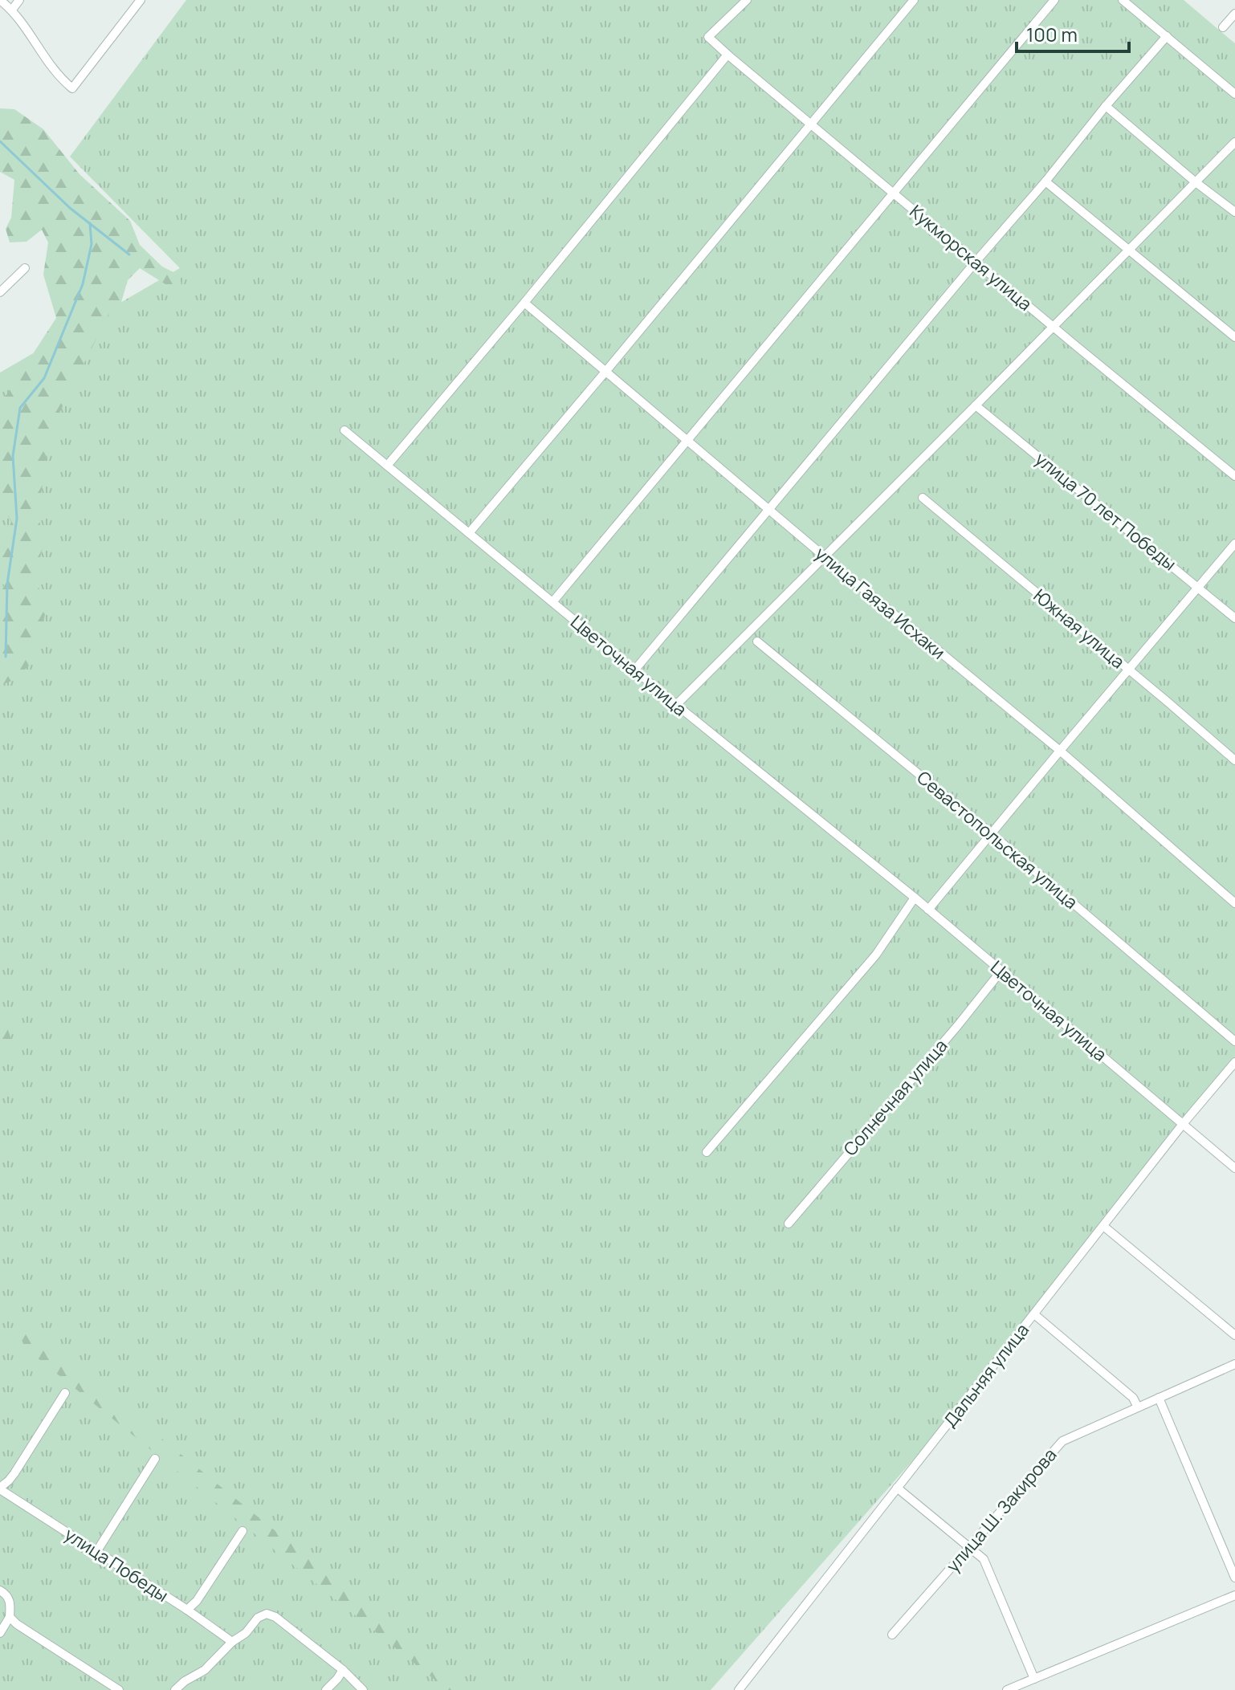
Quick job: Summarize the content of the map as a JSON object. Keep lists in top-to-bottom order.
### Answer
{
  "streets": {
    "street": [
      "Кукморская улица",
      "улица 70 лет Победы",
      "улица Гаяза Исхаки",
      "Южная улица",
      "Цветочная улица",
      "Севастопольская улица",
      "Солнечная улица",
      "Дальняя улица",
      "улица Ш. Закирова",
      "улица Победы"
    ]
  },
  "crossings": [
    ["Цветочная улица", "Солнечная улица"],
    ["Цветочная улица", "Дальняя улица"]
  ],
  "scale_bar": "100 m"
}
